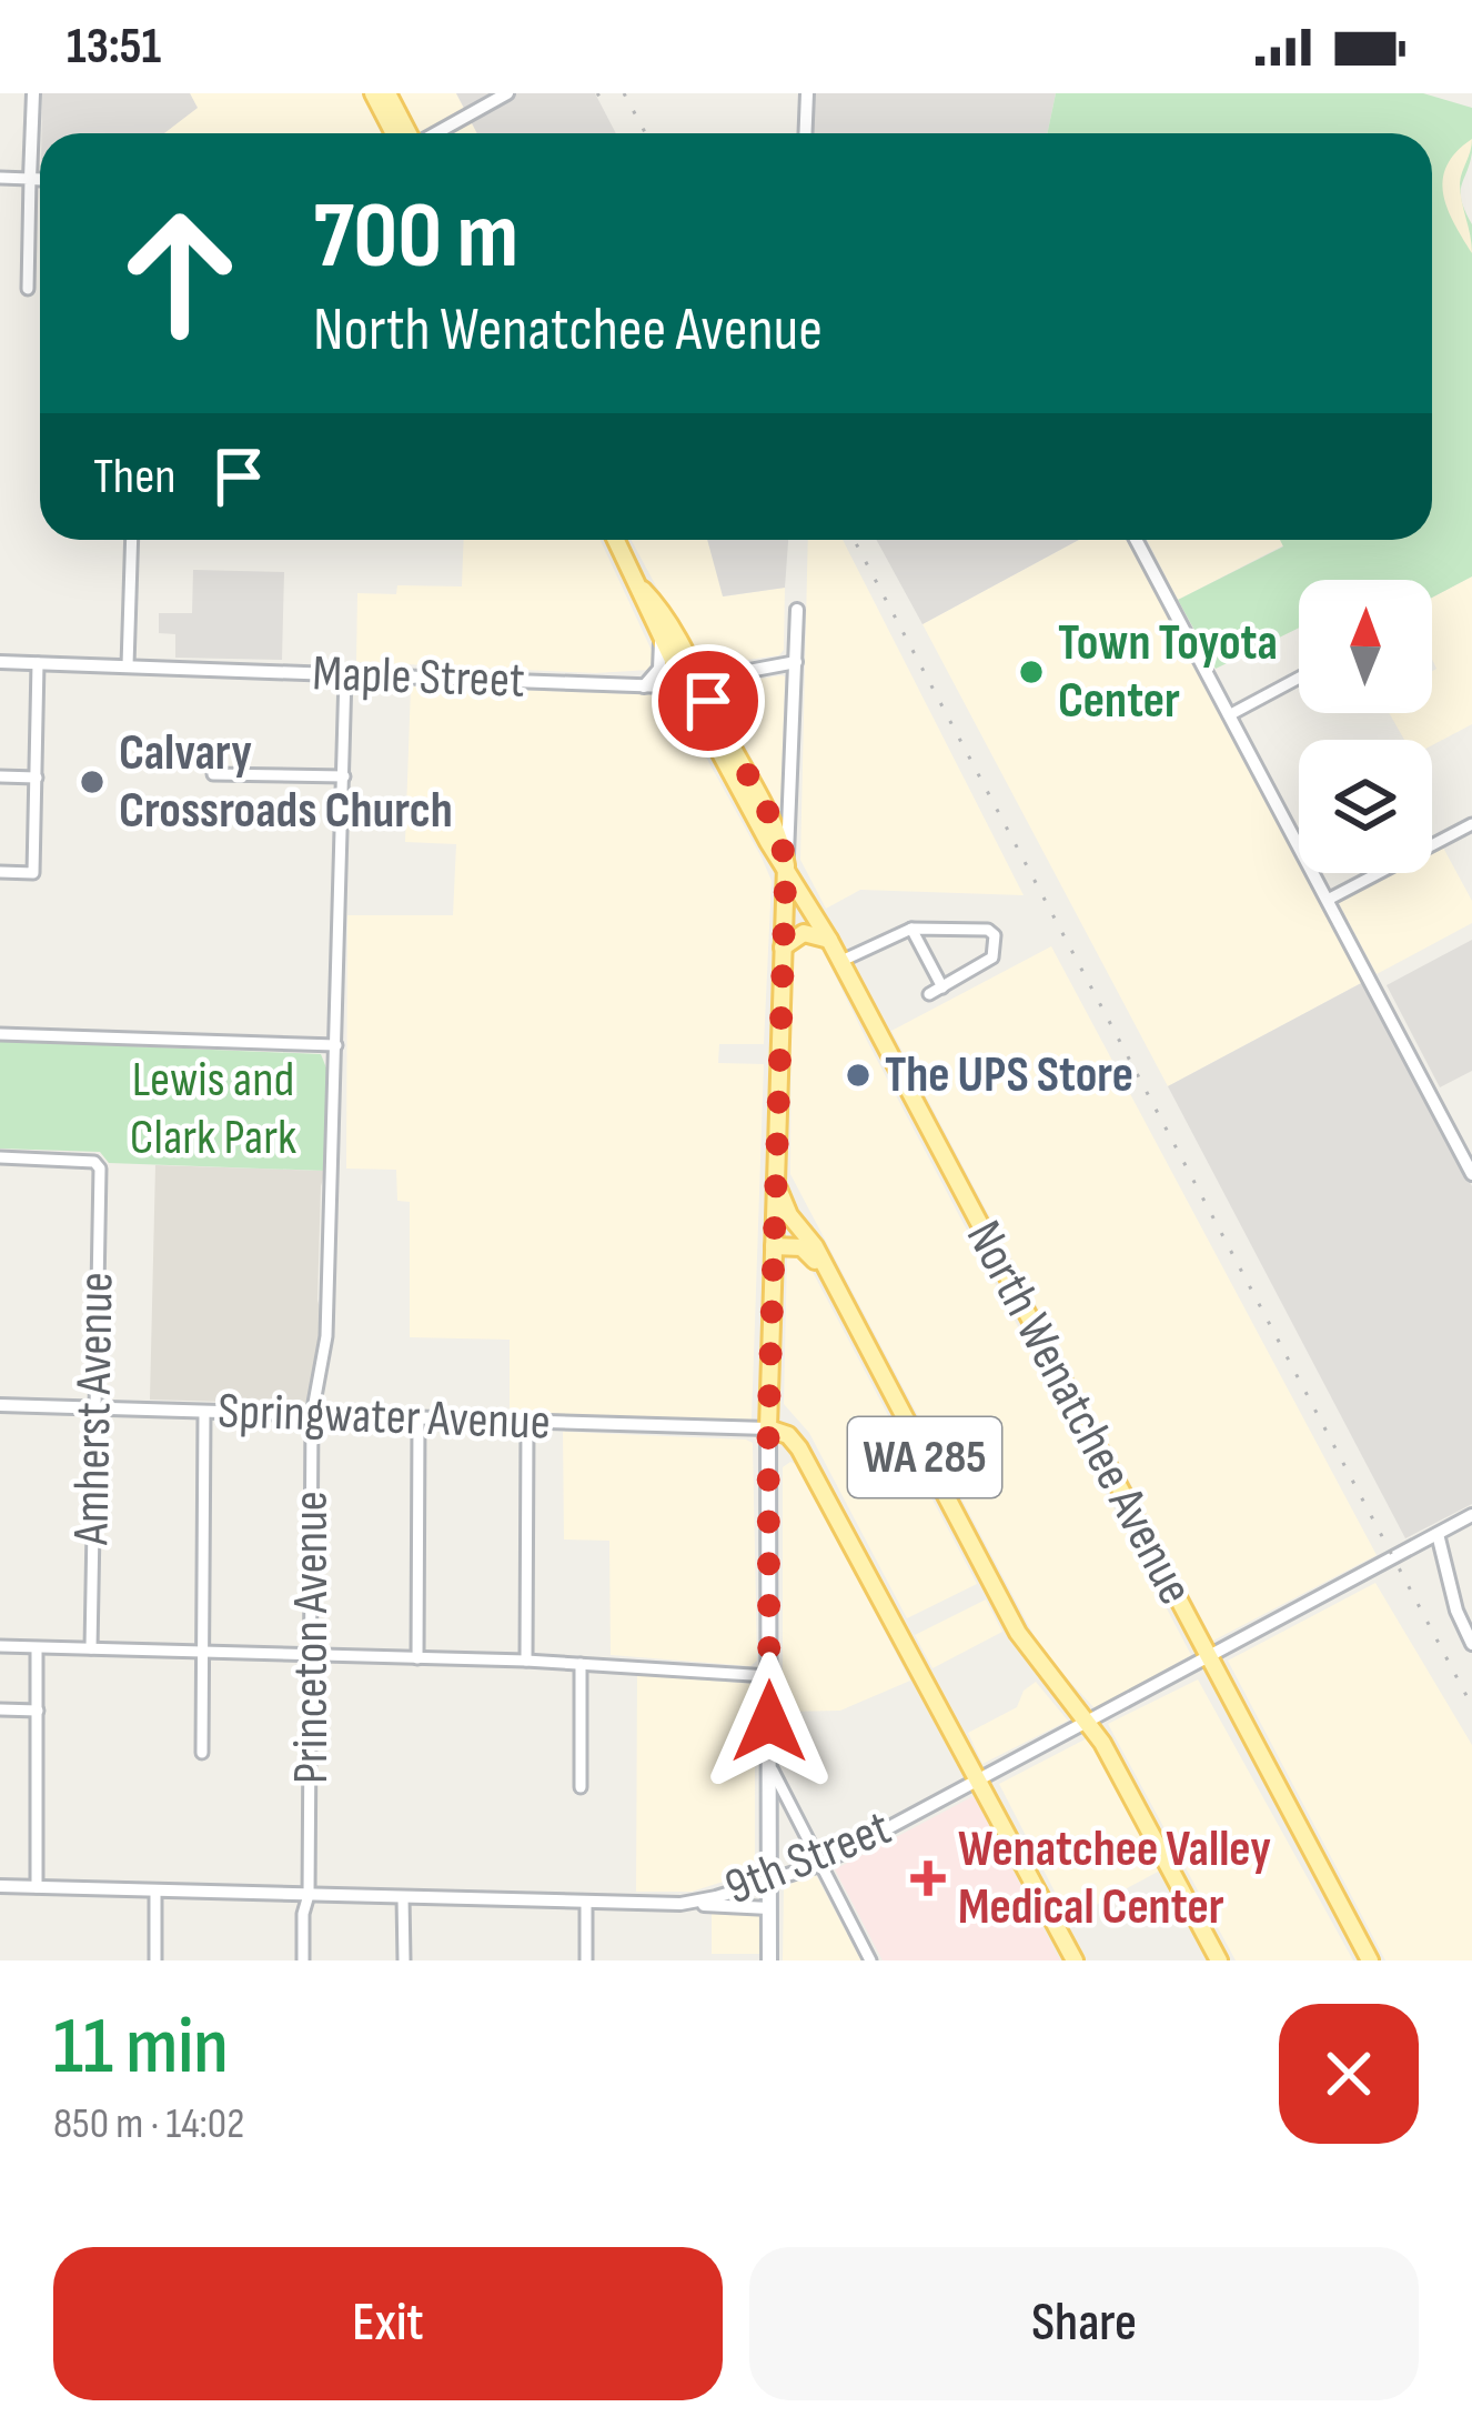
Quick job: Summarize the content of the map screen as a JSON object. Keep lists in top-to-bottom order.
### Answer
{
  "streets": {
    "main road": ["North Wenatchee Avenue", "WA 285"],
    "street": [
      "Maple Street",
      "Amherst Avenue",
      "Springwater Avenue",
      "Princeton Avenue",
      "9th Street"
    ]
  },
  "crossings": [
    ["Maple Street", "North Wenatchee Avenue"],
    ["Maple Street", "Princeton Avenue"],
    ["Amherst Avenue", "Springwater Avenue"],
    ["North Wenatchee Avenue", "9th Street"],
    ["Springwater Avenue", "WA 285"],
    ["Springwater Avenue", "Princeton Avenue"],
    ["WA 285", "9th Street"],
    ["Princeton Avenue", "9th Street"]
  ],
  "parks": ["Lewis and Clark Park"],
  "places": {
    "other": ["Town Toyota Center", "Calvary Crossroads Church", "The UPS Store"],
    "health": ["Wenatchee Valley Medical Center"]
  },
  "north": "top",
  "page": {
    "status": "13:51",
    "turn": ["700 m", "North Wenatchee Avenue"],
    "then": "Then",
    "heading": ["11 min", "850 m · 14:02"],
    "buttons": ["Exit", "Share"]
  }
}
